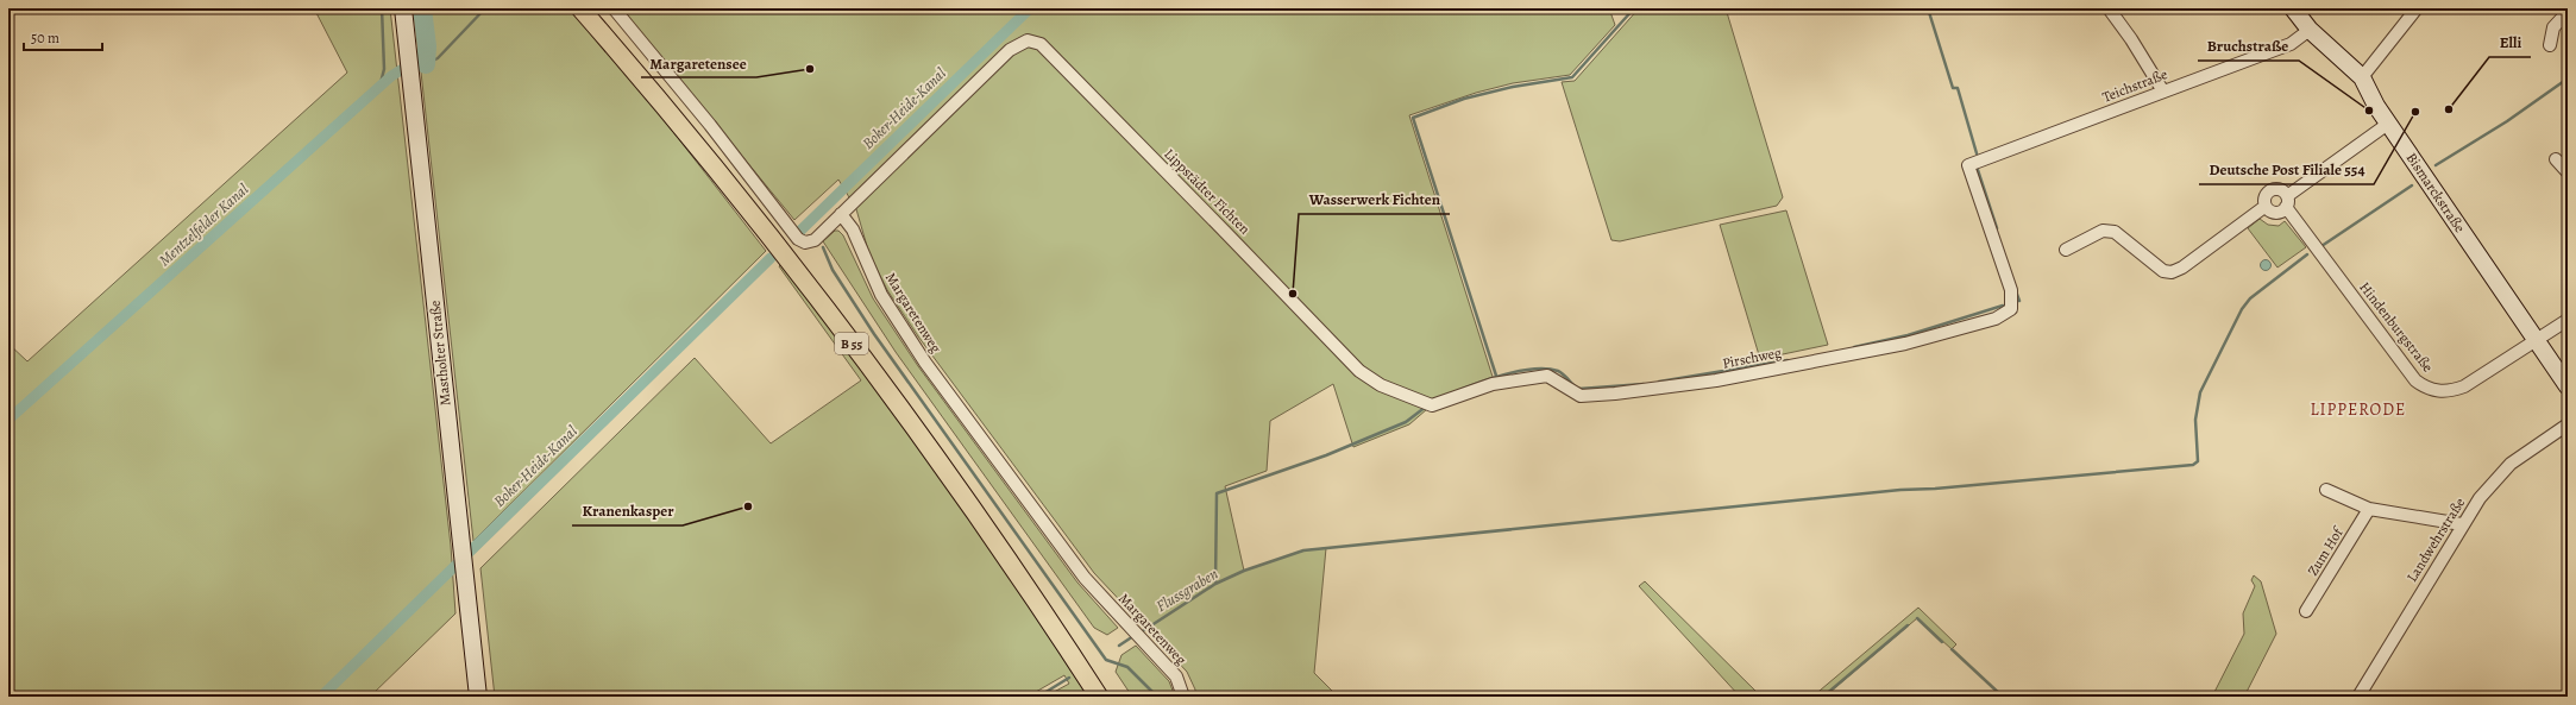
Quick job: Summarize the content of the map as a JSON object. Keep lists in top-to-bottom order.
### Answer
{
  "streets": {
    "main road": ["B 55"],
    "street": [
      "Teichstraße",
      "Lippstädter Fichten",
      "Bismarckstraße",
      "Margaretenweg",
      "Hindenburgstraße",
      "Mastholter Straße",
      "Pirschweg",
      "Landwehrstraße",
      "Zum Hof"
    ]
  },
  "crossings": [
    ["Teichstraße", "Bismarckstraße"],
    ["Teichstraße", "Pirschweg"],
    ["Lippstädter Fichten", "Margaretenweg"],
    ["Lippstädter Fichten", "Pirschweg"],
    ["Bismarckstraße", "Hindenburgstraße"]
  ],
  "districts": ["LIPPERODE"],
  "water": ["Boker-Heide-Kanal", "Mentzelfelder Kanal", "Flussgraben"],
  "places": [
    "Margaretensee",
    "Elli",
    "Bruchstraße",
    "Deutsche Post Filiale 554",
    "Wasserwerk Fichten",
    "Kranenkasper"
  ],
  "scale_bar": "50 m"
}
